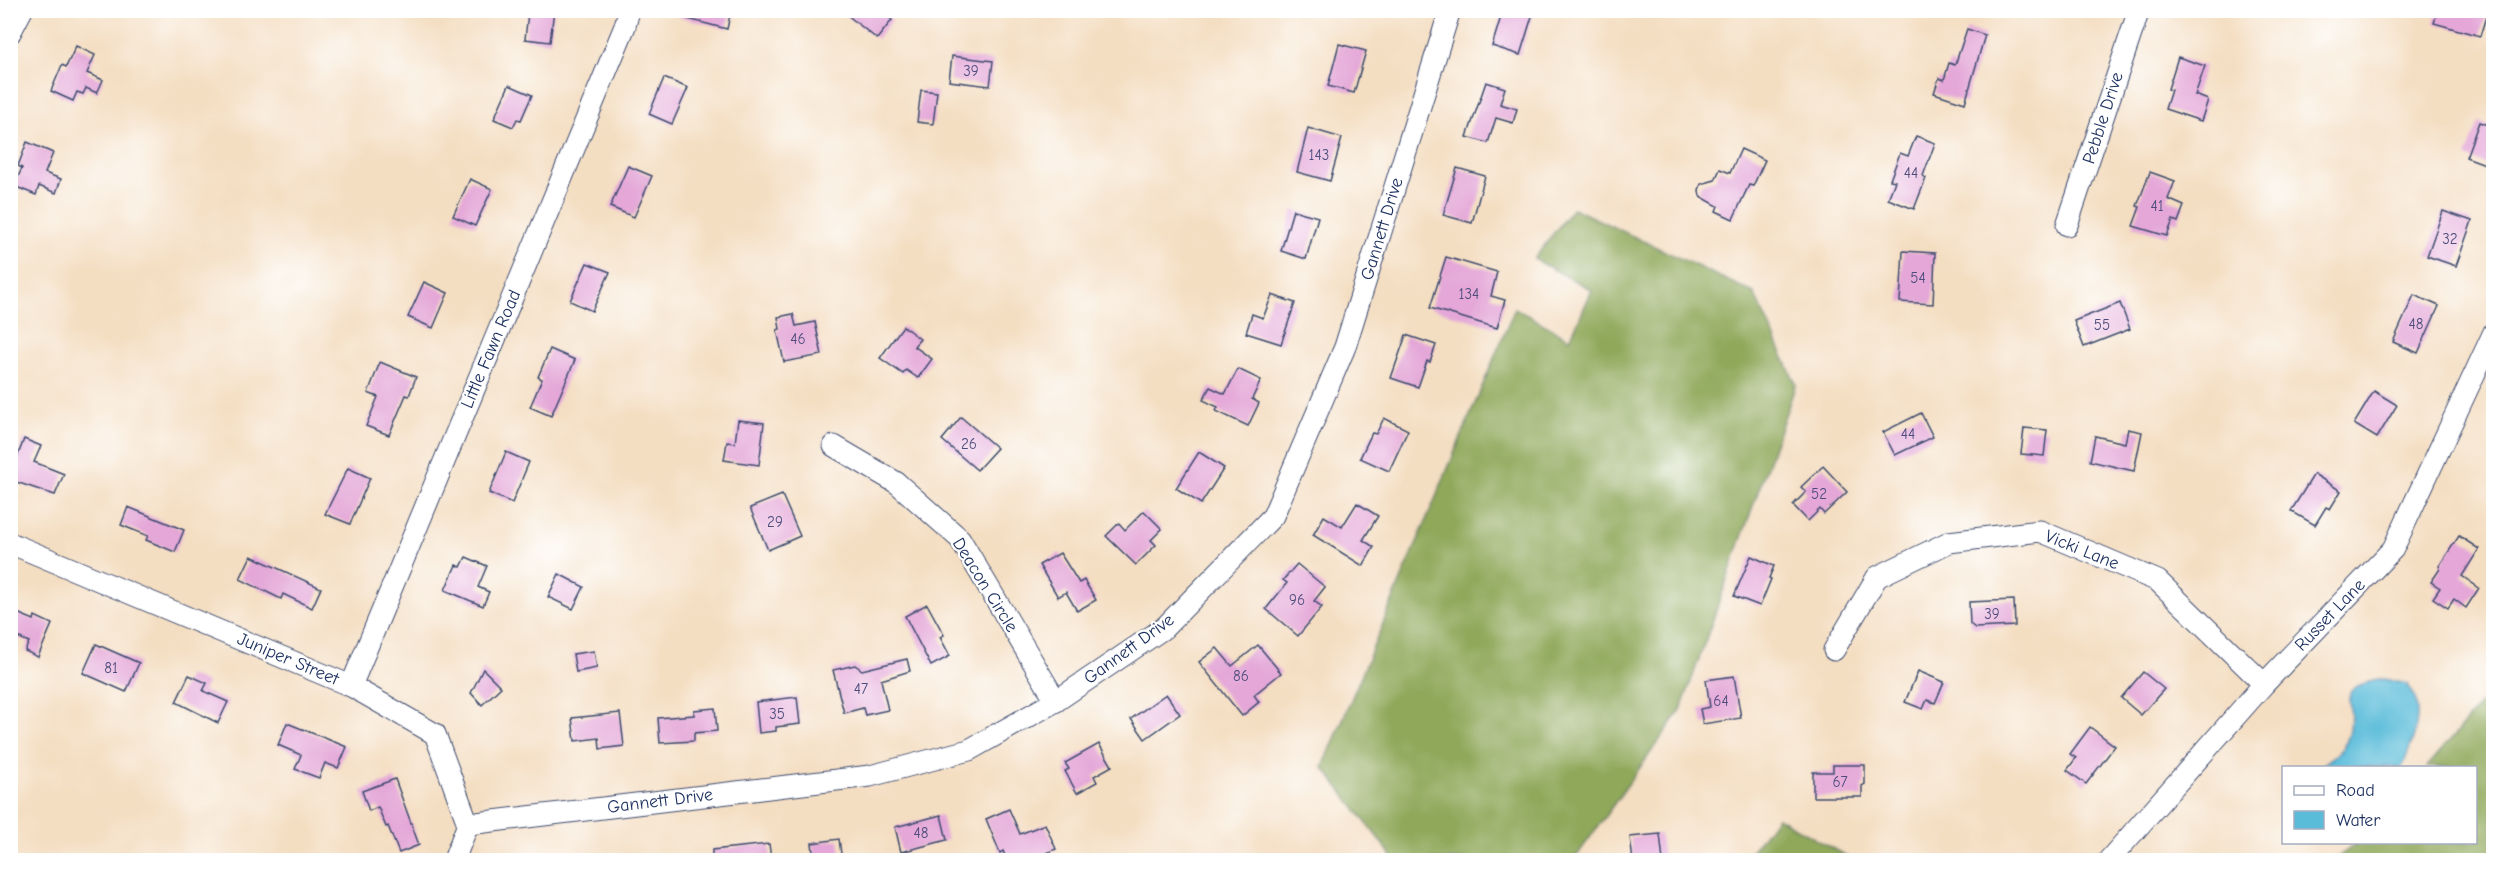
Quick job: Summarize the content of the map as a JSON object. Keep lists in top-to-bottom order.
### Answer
{
  "streets": {
    "street": [
      "Pebble Drive",
      "Gannett Drive",
      "Little Fawn Road",
      "Vicki Lane",
      "Deacon Circle",
      "Russet Lane",
      "Juniper Street"
    ]
  },
  "crossings": [
    ["Gannett Drive", "Deacon Circle"],
    ["Gannett Drive", "Juniper Street"],
    ["Little Fawn Road", "Juniper Street"],
    ["Vicki Lane", "Russet Lane"]
  ],
  "house_numbers": [
    "39",
    "143",
    "44",
    "41",
    "32",
    "54",
    "134",
    "48",
    "55",
    "46",
    "44",
    "26",
    "52",
    "29",
    "96",
    "39",
    "81",
    "86",
    "47",
    "64",
    "35",
    "67",
    "48"
  ],
  "legend": ["Road", "Water"]
}
